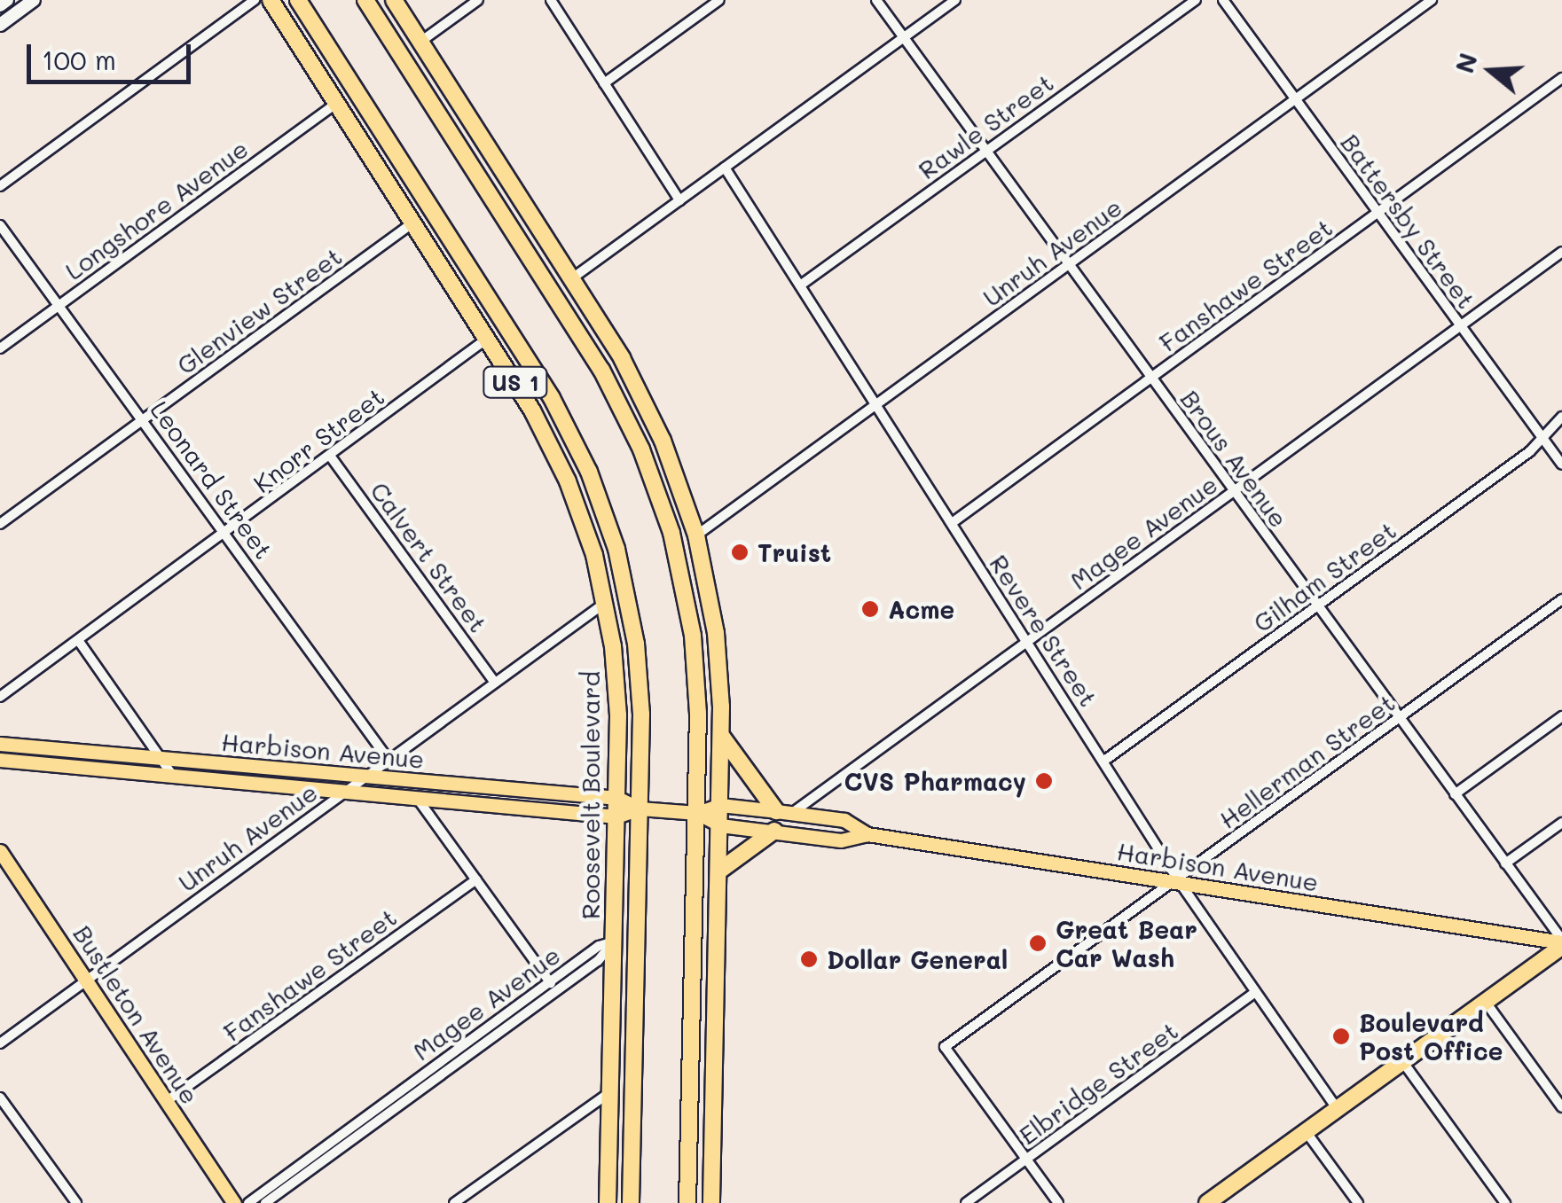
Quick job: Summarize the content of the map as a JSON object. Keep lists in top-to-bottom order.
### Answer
{
  "streets": {
    "highway": ["US 1", "Roosevelt Boulevard"],
    "main road": ["Harbison Avenue", "Bustleton Avenue"],
    "street": [
      "Rawle Street",
      "Longshore Avenue",
      "Battersby Street",
      "Unruh Avenue",
      "Fanshawe Street",
      "Glenview Street",
      "Knorr Street",
      "Brous Avenue",
      "Leonard Street",
      "Magee Avenue",
      "Calvert Street",
      "Gilham Street",
      "Revere Street",
      "Hellerman Street",
      "Elbridge Street"
    ]
  },
  "crossings": [
    ["Rawle Street", "Brous Avenue"],
    ["Rawle Street", "Revere Street"],
    ["Longshore Avenue", "Leonard Street"],
    ["Longshore Avenue", "Roosevelt Boulevard"],
    ["Battersby Street", "Unruh Avenue"],
    ["Battersby Street", "Fanshawe Street"],
    ["Battersby Street", "Magee Avenue"],
    ["Battersby Street", "Gilham Street"],
    ["Unruh Avenue", "Brous Avenue"],
    ["Unruh Avenue", "Leonard Street"],
    ["Unruh Avenue", "Calvert Street"],
    ["Unruh Avenue", "Revere Street"],
    ["Unruh Avenue", "Harbison Avenue"],
    ["Unruh Avenue", "Roosevelt Boulevard"],
    ["Unruh Avenue", "Bustleton Avenue"],
    ["Fanshawe Street", "Brous Avenue"],
    ["Fanshawe Street", "Revere Street"],
    ["Fanshawe Street", "Bustleton Avenue"],
    ["Glenview Street", "Leonard Street"],
    ["Glenview Street", "Roosevelt Boulevard"],
    ["Knorr Street", "Leonard Street"],
    ["Knorr Street", "Calvert Street"],
    ["Knorr Street", "Roosevelt Boulevard"],
    ["Brous Avenue", "Magee Avenue"],
    ["Brous Avenue", "Gilham Street"],
    ["Brous Avenue", "Harbison Avenue"],
    ["Brous Avenue", "Hellerman Street"],
    ["Magee Avenue", "Revere Street"],
    ["Magee Avenue", "Harbison Avenue"],
    ["Magee Avenue", "Roosevelt Boulevard"],
    ["Gilham Street", "Revere Street"],
    ["Revere Street", "Harbison Avenue"],
    ["Revere Street", "Hellerman Street"],
    ["Revere Street", "Elbridge Street"],
    ["Harbison Avenue", "Hellerman Street"],
    ["Harbison Avenue", "Roosevelt Boulevard"],
    ["Hellerman Street", "Elbridge Street"]
  ],
  "places": [
    "Truist",
    "Acme",
    "CVS Pharmacy",
    "Great Bear Car Wash",
    "Dollar General",
    "Boulevard Post Office"
  ],
  "scale_bar": "100 m",
  "north": "left"
}
